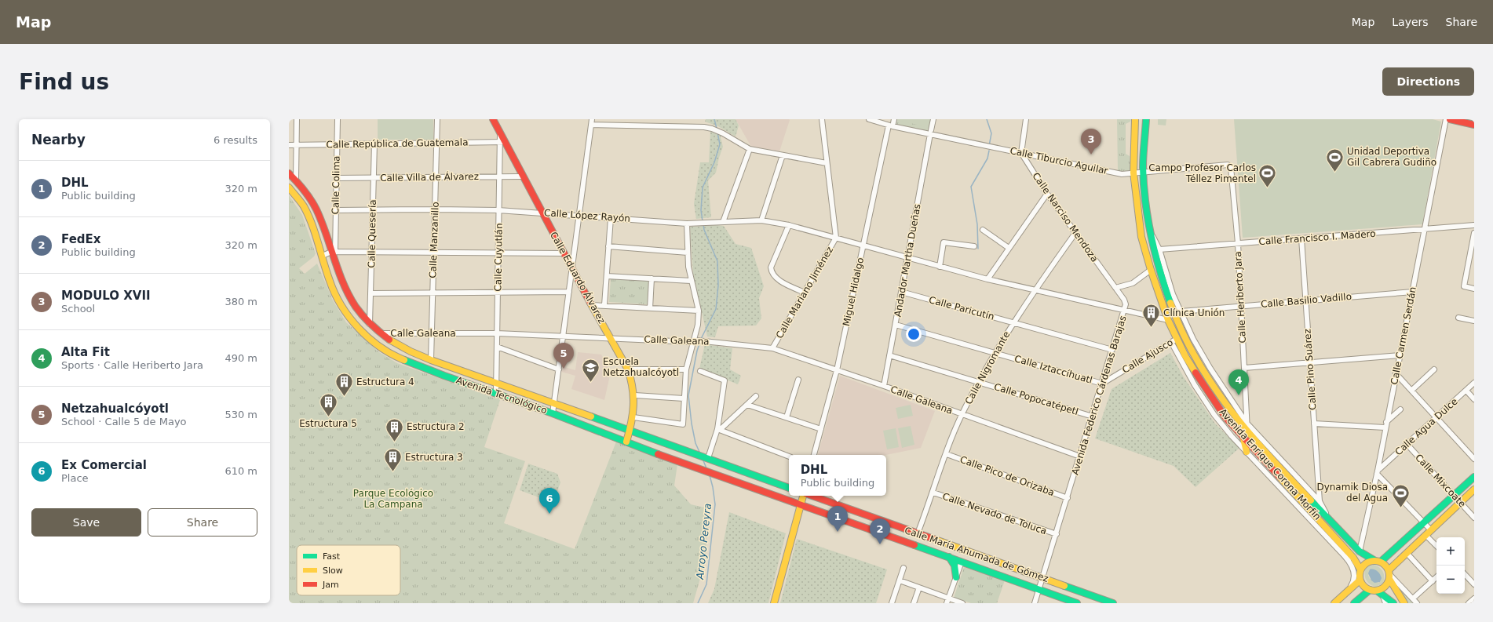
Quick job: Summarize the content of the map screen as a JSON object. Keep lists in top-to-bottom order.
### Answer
{
  "streets": {
    "main road": [
      "Calle Eduardo Álvarez",
      "Avenida Tecnológico",
      "Avenida Enrique Corona Morfín",
      "Calle María Ahumada de Gómez"
    ],
    "street": [
      "Calle República de Guatemala",
      "Calle Tiburcio Aguilar",
      "Calle Villa de Álvarez",
      "Calle Colima",
      "Calle López Rayón",
      "Calle Narciso Mendoza",
      "Calle Quesería",
      "Calle Francisco I. Madero",
      "Calle Manzanillo",
      "Calle Cuyutlán",
      "Andador Martha Dueñas",
      "Miguel Hidalgo",
      "Calle Mariano Jiménez",
      "Calle Heriberto Jara",
      "Calle Basilio Vadillo",
      "Calle Paricutín",
      "Calle Galeana",
      "Calle Carmen Serdán",
      "Calle Ajusco",
      "Calle Nigromante",
      "Calle Iztaccíhuatl",
      "Calle Pino Suárez",
      "Avenida Federico Cárdenas Barajas",
      "Calle Popocatépetl",
      "Calle Agua Dulce",
      "Calle Pico de Orizaba",
      "Calle Mixcoate",
      "Calle Nevado de Toluca"
    ]
  },
  "crossings": [
    ["Calle República de Guatemala", "Calle Colima"],
    ["Calle República de Guatemala", "Calle Quesería"],
    ["Calle República de Guatemala", "Calle Manzanillo"],
    ["Calle República de Guatemala", "Calle Cuyutlán"],
    ["Calle República de Guatemala", "Calle Eduardo Álvarez"],
    ["Calle Tiburcio Aguilar", "Calle Narciso Mendoza"],
    ["Calle Tiburcio Aguilar", "Andador Martha Dueñas"],
    ["Calle Tiburcio Aguilar", "Miguel Hidalgo"],
    ["Calle Tiburcio Aguilar", "Calle Heriberto Jara"],
    ["Calle Tiburcio Aguilar", "Avenida Enrique Corona Morfín"],
    ["Calle Villa de Álvarez", "Calle Colima"],
    ["Calle Villa de Álvarez", "Calle Quesería"],
    ["Calle Villa de Álvarez", "Calle Manzanillo"],
    ["Calle Villa de Álvarez", "Calle Cuyutlán"],
    ["Calle Villa de Álvarez", "Calle Eduardo Álvarez"],
    ["Calle Colima", "Calle López Rayón"],
    ["Calle Colima", "Avenida Tecnológico"],
    ["Calle López Rayón", "Calle Quesería"],
    ["Calle López Rayón", "Calle Manzanillo"],
    ["Calle López Rayón", "Calle Cuyutlán"],
    ["Calle López Rayón", "Calle Eduardo Álvarez"],
    ["Calle López Rayón", "Calle Mariano Jiménez"],
    ["Calle López Rayón", "Avenida Federico Cárdenas Barajas"],
    ["Calle Narciso Mendoza", "Calle Nigromante"],
    ["Calle Narciso Mendoza", "Avenida Federico Cárdenas Barajas"],
    ["Calle Quesería", "Avenida Tecnológico"],
    ["Calle Francisco I. Madero", "Calle Heriberto Jara"],
    ["Calle Francisco I. Madero", "Calle Carmen Serdán"],
    ["Calle Francisco I. Madero", "Calle Pino Suárez"],
    ["Calle Manzanillo", "Calle Galeana"],
    ["Calle Manzanillo", "Avenida Tecnológico"],
    ["Calle Cuyutlán", "Calle Eduardo Álvarez"],
    ["Calle Cuyutlán", "Calle Galeana"],
    ["Calle Cuyutlán", "Avenida Tecnológico"],
    ["Andador Martha Dueñas", "Calle Paricutín"],
    ["Andador Martha Dueñas", "Calle Galeana"],
    ["Andador Martha Dueñas", "Calle Iztaccíhuatl"],
    ["Andador Martha Dueñas", "Avenida Federico Cárdenas Barajas"],
    ["Andador Martha Dueñas", "Calle Popocatépetl"],
    ["Calle Eduardo Álvarez", "Calle Galeana"],
    ["Calle Eduardo Álvarez", "Avenida Tecnológico"],
    ["Miguel Hidalgo", "Calle Galeana"],
    ["Miguel Hidalgo", "Avenida Federico Cárdenas Barajas"],
    ["Calle Mariano Jiménez", "Calle Galeana"],
    ["Calle Mariano Jiménez", "Avenida Federico Cárdenas Barajas"],
    ["Calle Heriberto Jara", "Calle Basilio Vadillo"],
    ["Calle Heriberto Jara", "Avenida Enrique Corona Morfín"],
    ["Calle Basilio Vadillo", "Calle Carmen Serdán"],
    ["Calle Basilio Vadillo", "Calle Pino Suárez"],
    ["Calle Paricutín", "Calle Nigromante"],
    ["Calle Paricutín", "Avenida Federico Cárdenas Barajas"],
    ["Calle Galeana", "Calle Nigromante"],
    ["Calle Galeana", "Avenida Tecnológico"],
    ["Calle Galeana", "Avenida Federico Cárdenas Barajas"],
    ["Calle Carmen Serdán", "Calle Agua Dulce"],
    ["Calle Carmen Serdán", "Avenida Enrique Corona Morfín"],
    ["Calle Ajusco", "Calle Iztaccíhuatl"],
    ["Calle Ajusco", "Avenida Federico Cárdenas Barajas"],
    ["Calle Ajusco", "Avenida Enrique Corona Morfín"],
    ["Calle Nigromante", "Calle Iztaccíhuatl"],
    ["Calle Nigromante", "Avenida Federico Cárdenas Barajas"],
    ["Calle Nigromante", "Calle Popocatépetl"],
    ["Calle Nigromante", "Calle Pico de Orizaba"],
    ["Calle Nigromante", "Calle Nevado de Toluca"],
    ["Calle Nigromante", "Calle María Ahumada de Gómez"],
    ["Calle Iztaccíhuatl", "Avenida Federico Cárdenas Barajas"],
    ["Avenida Tecnológico", "Calle María Ahumada de Gómez"],
    ["Avenida Federico Cárdenas Barajas", "Calle Popocatépetl"],
    ["Avenida Federico Cárdenas Barajas", "Calle Pico de Orizaba"],
    ["Avenida Federico Cárdenas Barajas", "Calle Nevado de Toluca"],
    ["Avenida Federico Cárdenas Barajas", "Calle María Ahumada de Gómez"],
    ["Calle Agua Dulce", "Calle Mixcoate"]
  ],
  "water": ["Arroyo Pereyra"],
  "parks": ["Parque Ecológico La Campana"],
  "places": {
    "sports": ["Unidad Deportiva Gil Cabrera Gudiño", "Campo Profesor Carlos Téllez Pimentel", "Dynamik Diosa del Agua"],
    "building": [
      "Clínica Unión",
      "Estructura 4",
      "Estructura 5",
      "Estructura 2",
      "Estructura 3"
    ],
    "school or university": ["Escuela Netzahualcóyotl"]
  },
  "legend": ["Fast", "Slow", "Jam"],
  "page": {
    "header": "Map",
    "nav": ["Map", "Layers", "Share"],
    "buttons": [
      "Directions",
      ["Save", "Share"]
    ],
    "title": "Find us",
    "heading": ["Nearby", "6 results"],
    "pins": [
      "3",
      "5",
      "4",
      "6",
      "1",
      "2"
    ],
    "list": [
      {
        "mark": "1",
        "name": "DHL",
        "note": "Public building",
        "value": "320 m"
      },
      {
        "mark": "2",
        "name": "FedEx",
        "note": "Public building",
        "value": "320 m"
      },
      {
        "mark": "3",
        "name": "MODULO XVII",
        "note": "School",
        "value": "380 m"
      },
      {
        "mark": "4",
        "name": "Alta Fit",
        "note": "Sports · Calle Heriberto Jara",
        "value": "490 m"
      },
      {
        "mark": "5",
        "name": "Netzahualcóyotl",
        "note": "School · Calle 5 de Mayo",
        "value": "530 m"
      },
      {
        "mark": "6",
        "name": "Ex Comercial",
        "note": "Place",
        "value": "610 m"
      }
    ],
    "popup": ["DHL", "Public building"],
    "map_buttons": ["+", "−"]
  }
}
